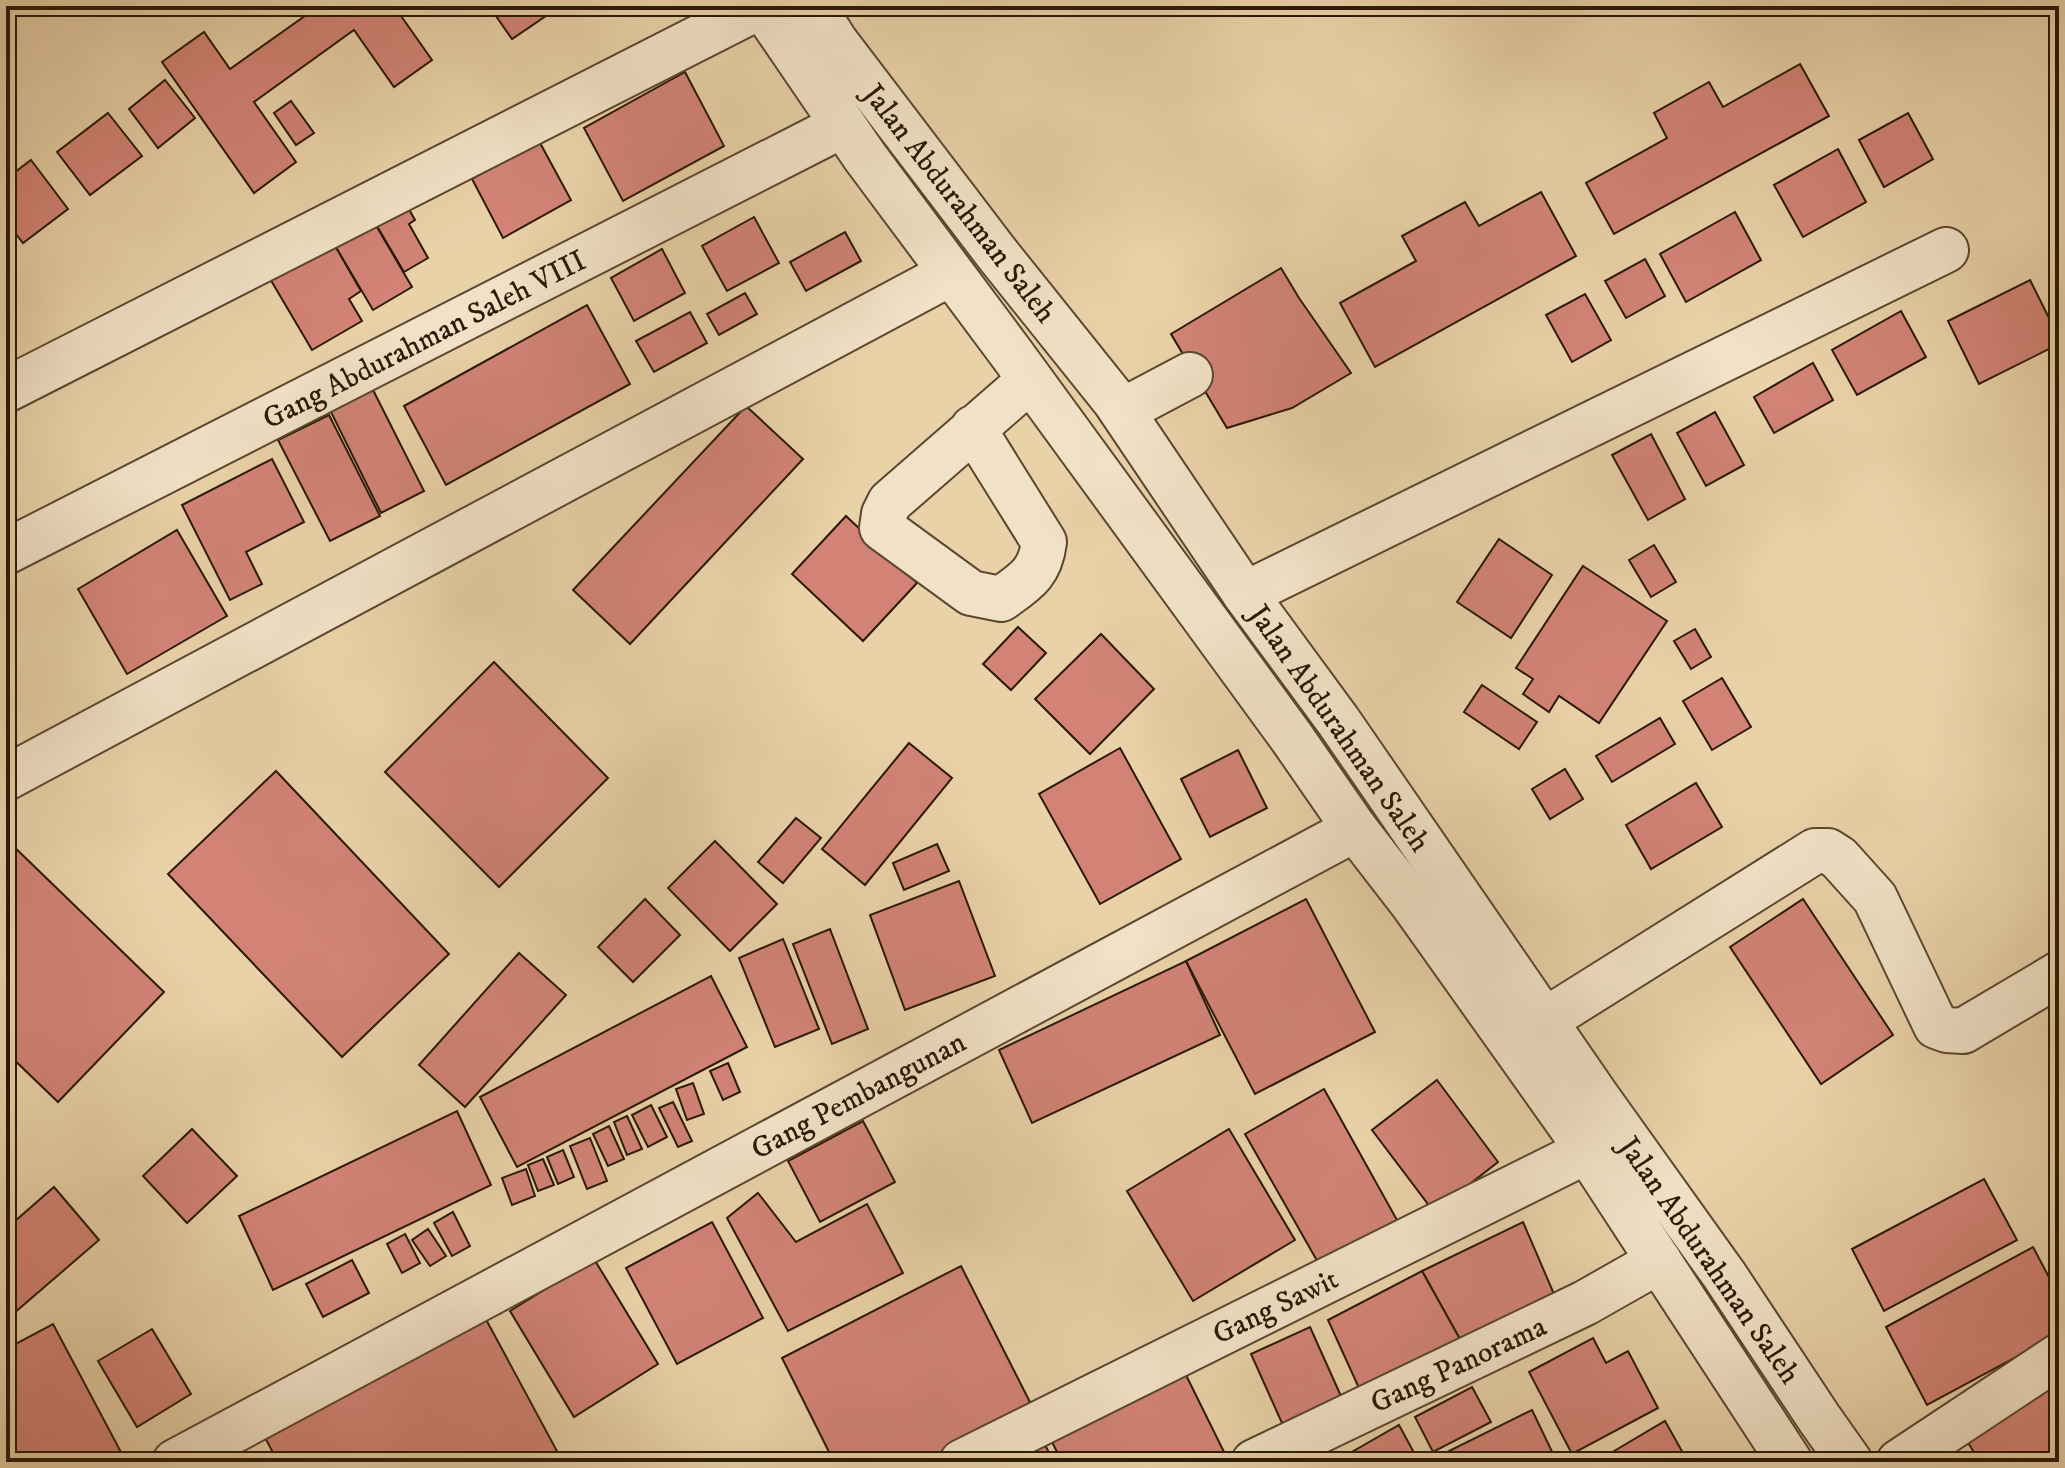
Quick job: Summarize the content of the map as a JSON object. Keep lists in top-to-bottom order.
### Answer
{
  "streets": {
    "street": [
      "Jalan Abdurahman Saleh",
      "Gang Abdurahman Saleh VIII",
      "Gang Pembangunan",
      "Gang Sawit",
      "Gang Panorama"
    ]
  },
  "crossings": [
    ["Jalan Abdurahman Saleh", "Gang Abdurahman Saleh VIII"],
    ["Jalan Abdurahman Saleh", "Gang Pembangunan"],
    ["Jalan Abdurahman Saleh", "Gang Sawit"],
    ["Jalan Abdurahman Saleh", "Gang Panorama"]
  ]
}
